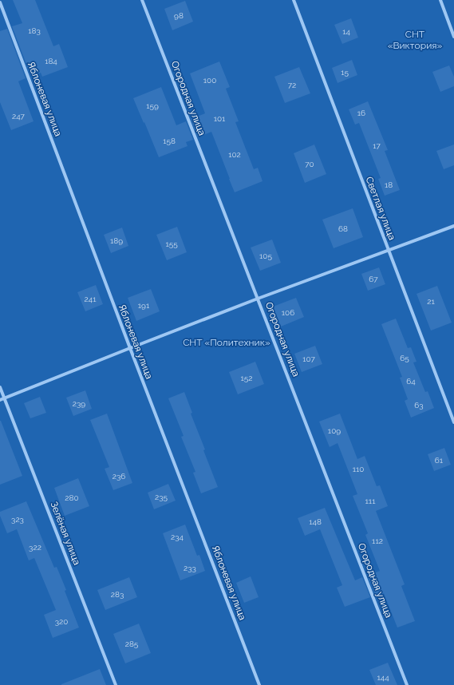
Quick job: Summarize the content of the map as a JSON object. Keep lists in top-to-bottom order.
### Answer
{
  "streets": {
    "street": [
      "Огородная улица",
      "Яблоневая улица",
      "Светлая улица",
      "Зелёная улица"
    ]
  },
  "parks": ["СНТ «Виктория»", "СНТ «Политехник»"],
  "house_numbers": [
    "98",
    "183",
    "14",
    "184",
    "15",
    "100",
    "72",
    "159",
    "16",
    "247",
    "101",
    "158",
    "17",
    "102",
    "70",
    "18",
    "68",
    "189",
    "155",
    "105",
    "67",
    "241",
    "21",
    "191",
    "106",
    "65",
    "107",
    "152",
    "64",
    "239",
    "63",
    "109",
    "61",
    "110",
    "236",
    "235",
    "280",
    "111",
    "323",
    "148",
    "234",
    "112",
    "322",
    "233",
    "283",
    "320",
    "285",
    "144"
  ]
}
